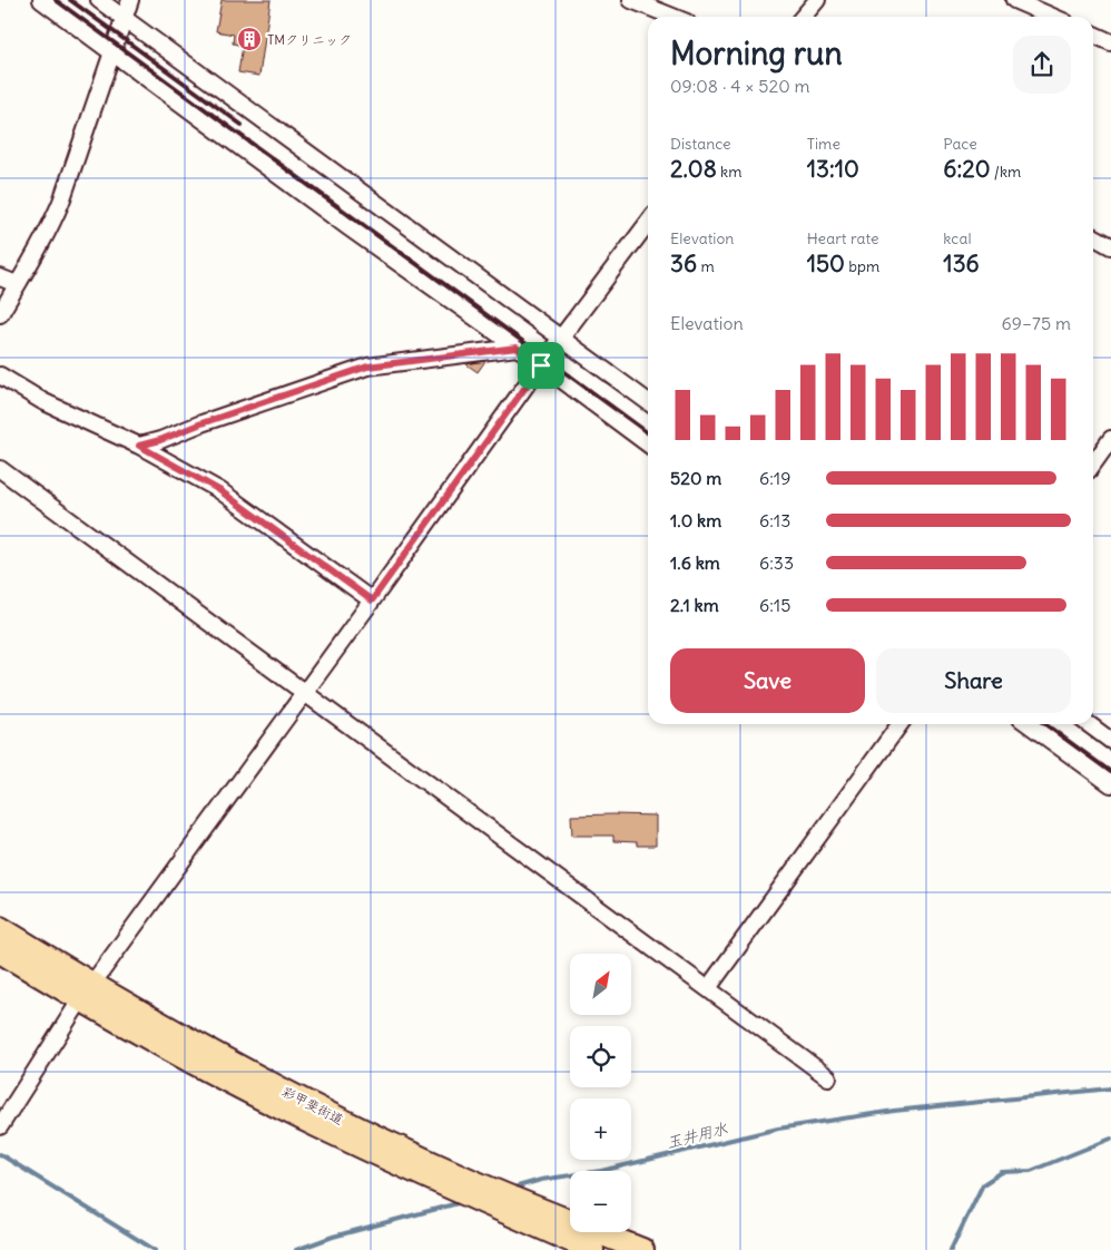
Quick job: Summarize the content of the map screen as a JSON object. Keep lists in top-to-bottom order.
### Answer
{
  "streets": {
    "highway": ["彩甲斐街道"]
  },
  "water": ["玉井用水"],
  "places": {
    "building": ["TMクリニック"]
  },
  "north": "top right",
  "page": {
    "heading": ["Morning run", "09:08 · 4 × 520 m"],
    "stats": [
      ["Distance", "2.08 km"],
      ["Time", "13:10"],
      ["Pace", "6:20 /km"],
      ["Elevation", "36 m"],
      ["Heart rate", "150 bpm"],
      ["kcal", "136"]
    ],
    "chart": ["Elevation", "69–75 m"],
    "list": [
      {
        "name": "520 m",
        "note": "6:19"
      },
      {
        "name": "1.0 km",
        "note": "6:13"
      },
      {
        "name": "1.6 km",
        "note": "6:33"
      },
      {
        "name": "2.1 km",
        "note": "6:15"
      }
    ],
    "buttons": ["Save", "Share"],
    "map_buttons": ["+", "−"]
  }
}
